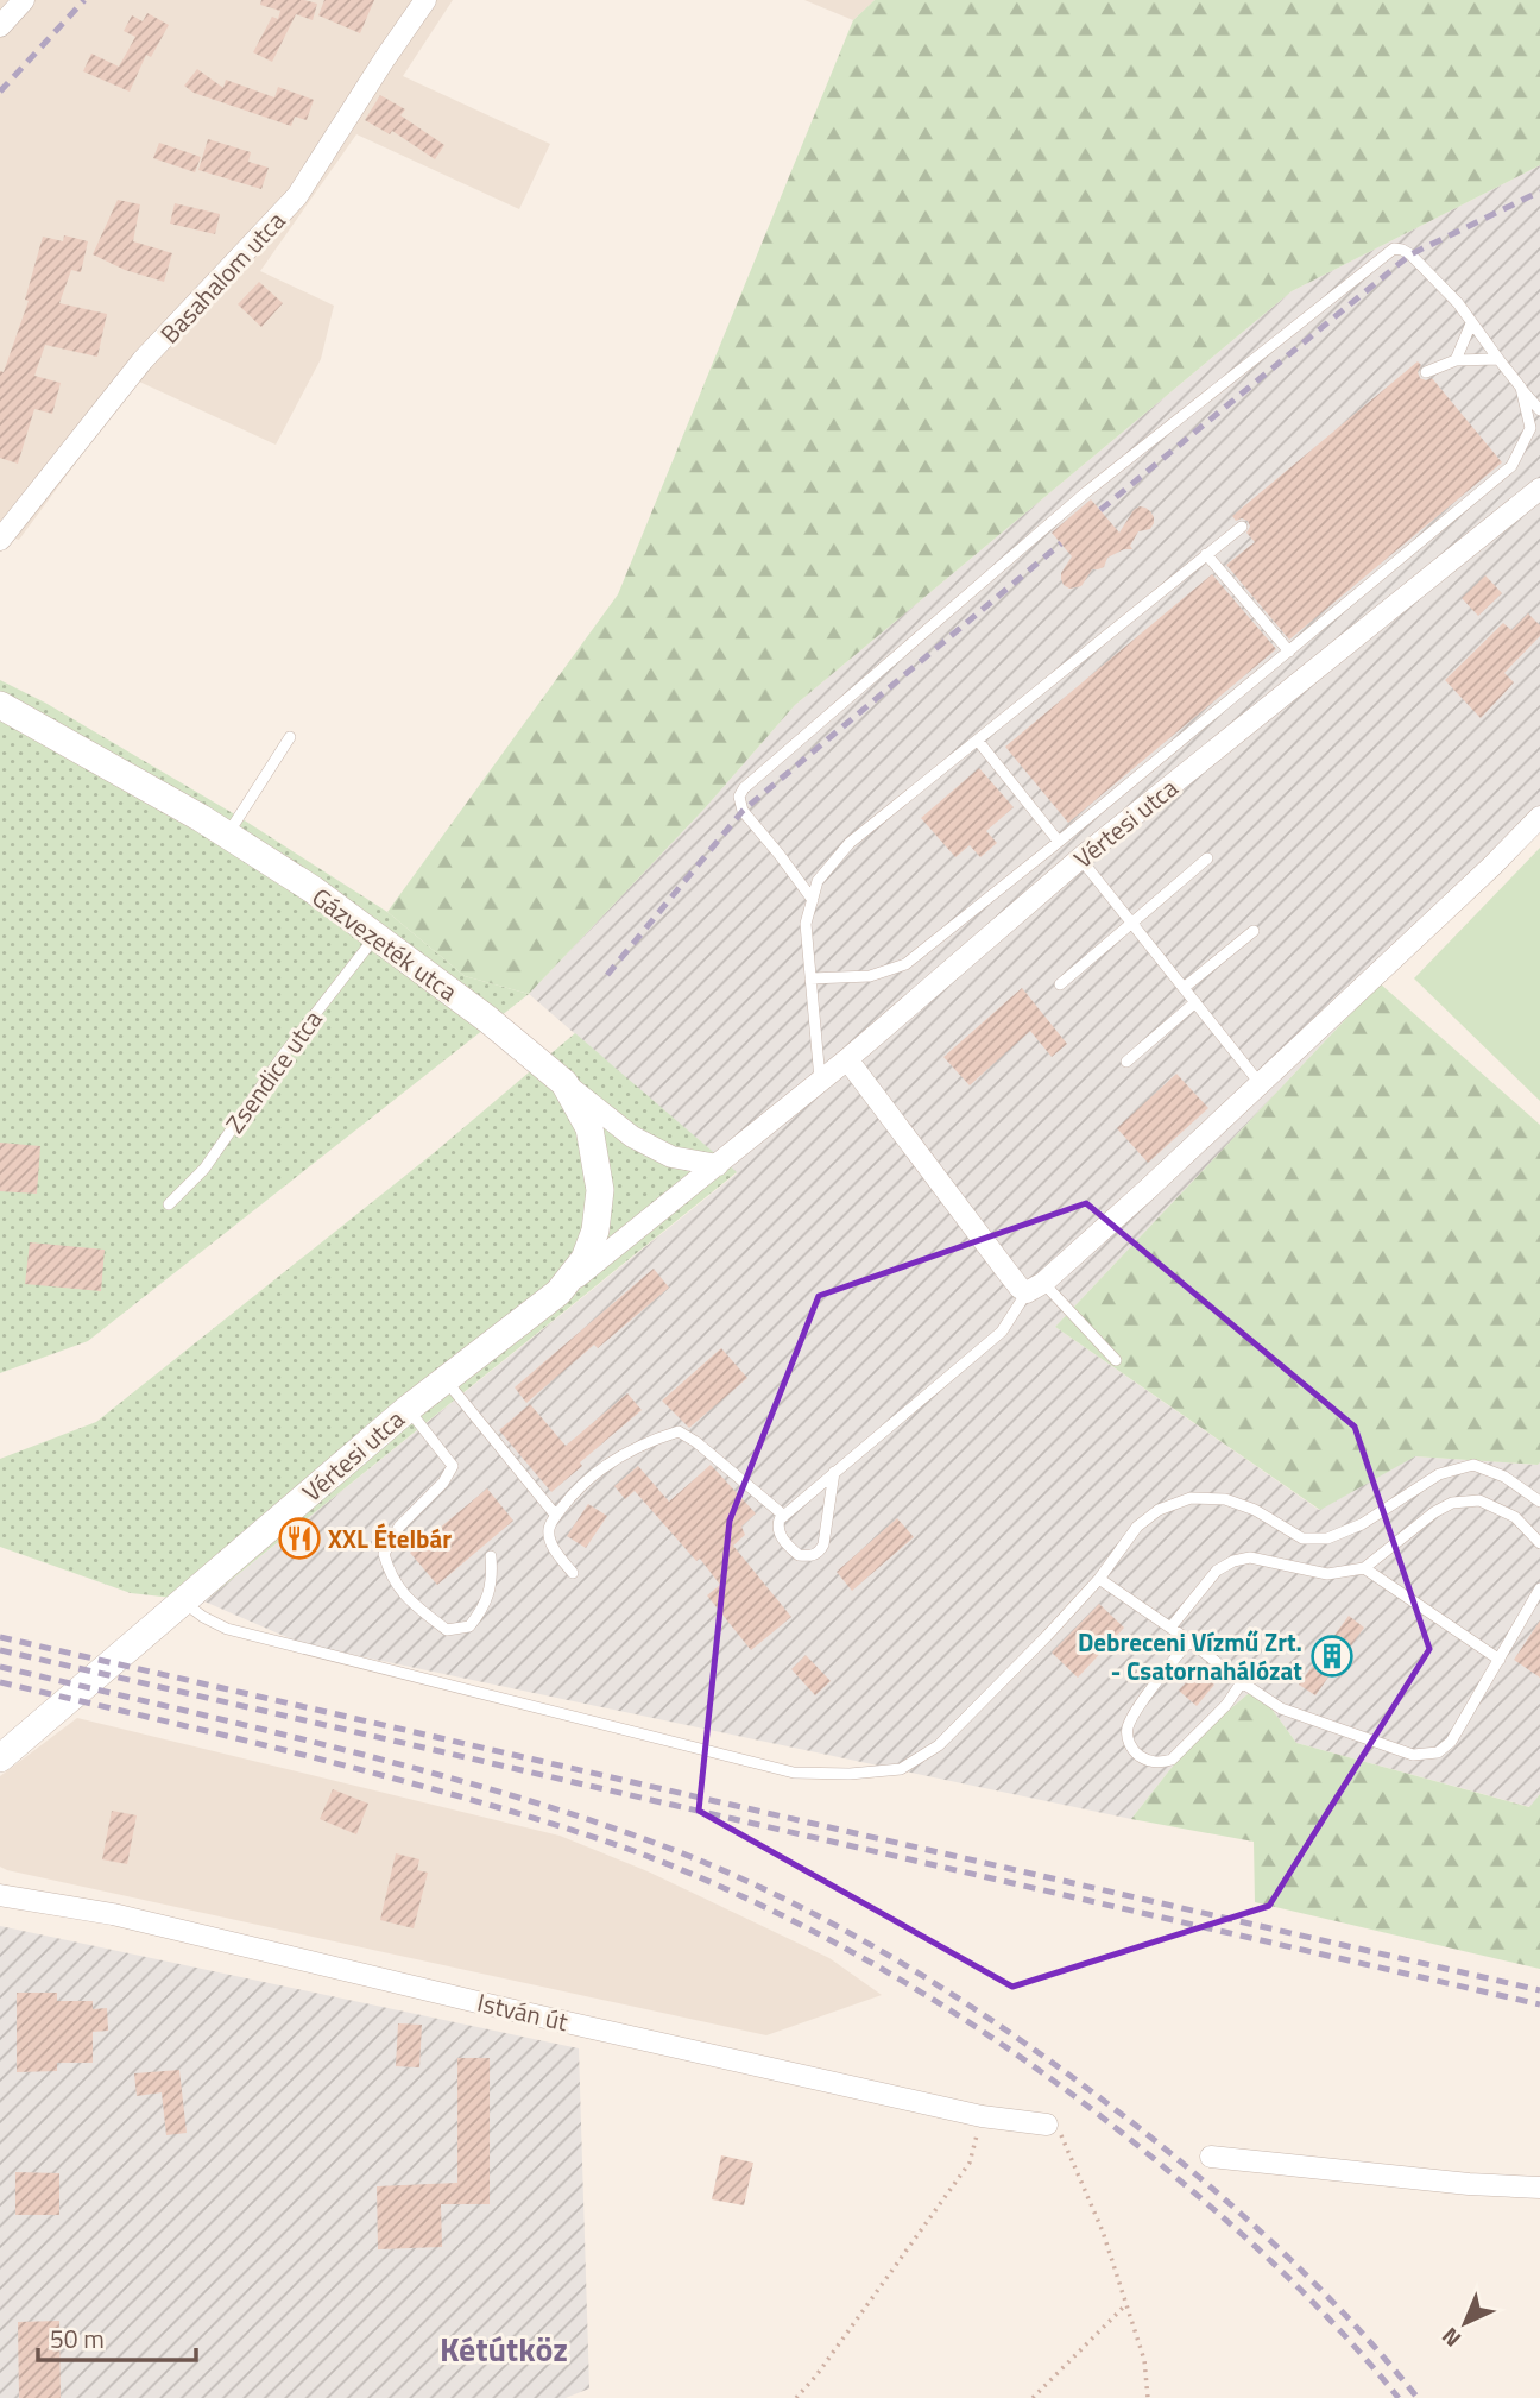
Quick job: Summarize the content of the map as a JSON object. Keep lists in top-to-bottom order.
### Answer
{
  "streets": {
    "street": [
      "Basahalom utca",
      "Vértesi utca",
      "Gázvezeték utca",
      "István út"
    ],
    "lane": ["Zsendice utca"]
  },
  "crossings": [
    ["Vértesi utca", "Gázvezeték utca"],
    ["Gázvezeték utca", "Zsendice utca"]
  ],
  "districts": ["Kétútköz"],
  "places": {
    "restaurant": ["XXL Ételbár"],
    "building": ["Debreceni Vízmű Zrt. - Csatornahálózat"]
  },
  "scale_bar": "50 m",
  "north": "bottom left"
}
